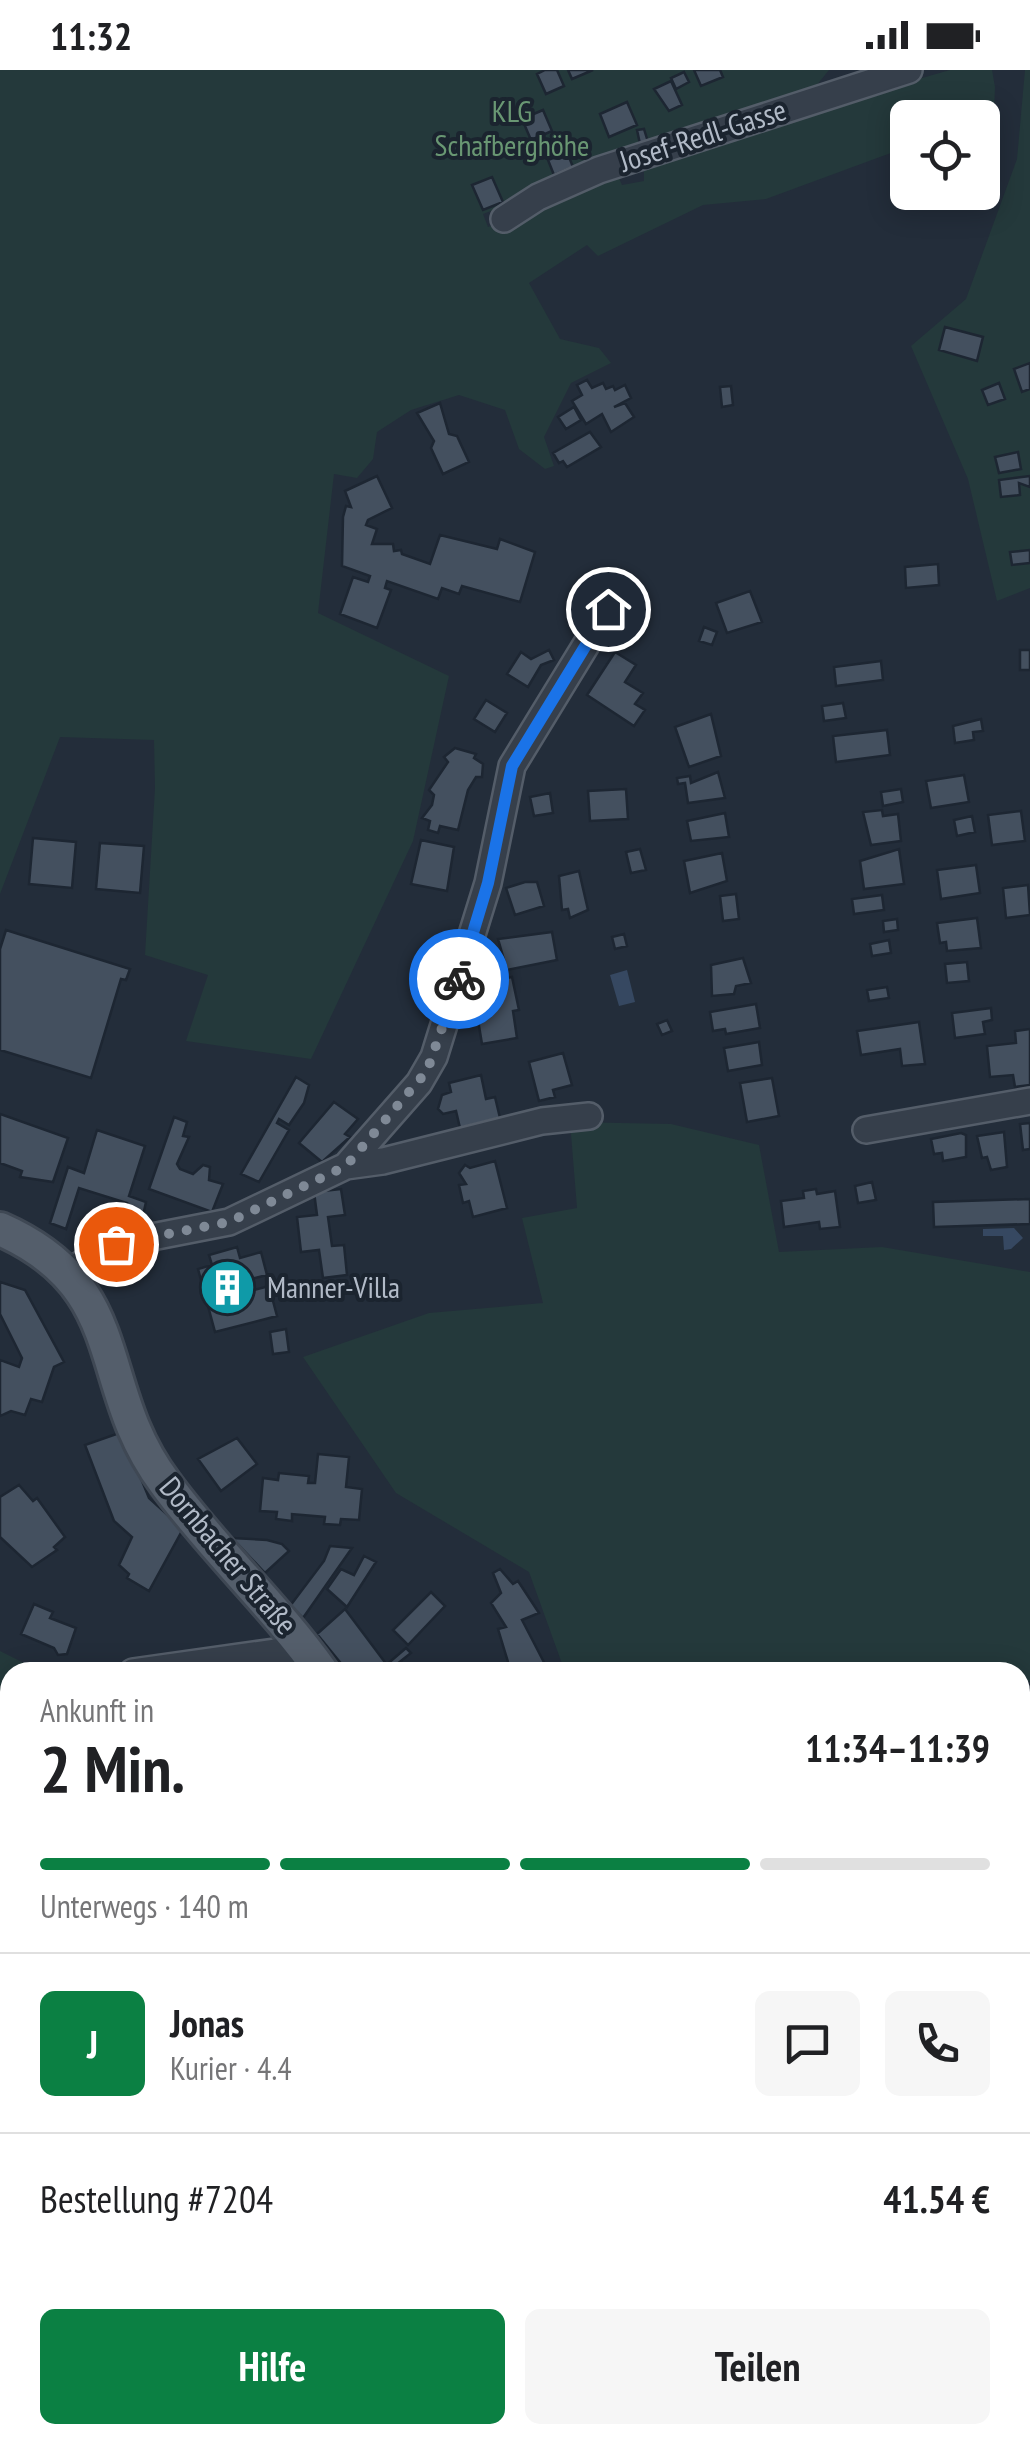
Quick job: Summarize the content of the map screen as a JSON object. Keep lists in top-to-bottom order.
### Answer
{
  "streets": {
    "main road": ["Dornbacher Straße"],
    "street": ["Josef-Redl-Gasse"]
  },
  "parks": ["KLG Schafberghöhe"],
  "places": {
    "building": ["Manner-Villa"]
  },
  "page": {
    "status": "11:32",
    "heading": ["2 Min.", "Ankunft in", "11:34–11:39"],
    "panel": [
      "Jonas",
      "Kurier · 4.4",
      "Bestellung #7204",
      "41.54 €"
    ],
    "bar": "Unterwegs · 140 m",
    "round": "J",
    "buttons": ["Hilfe", "Teilen"]
  }
}
